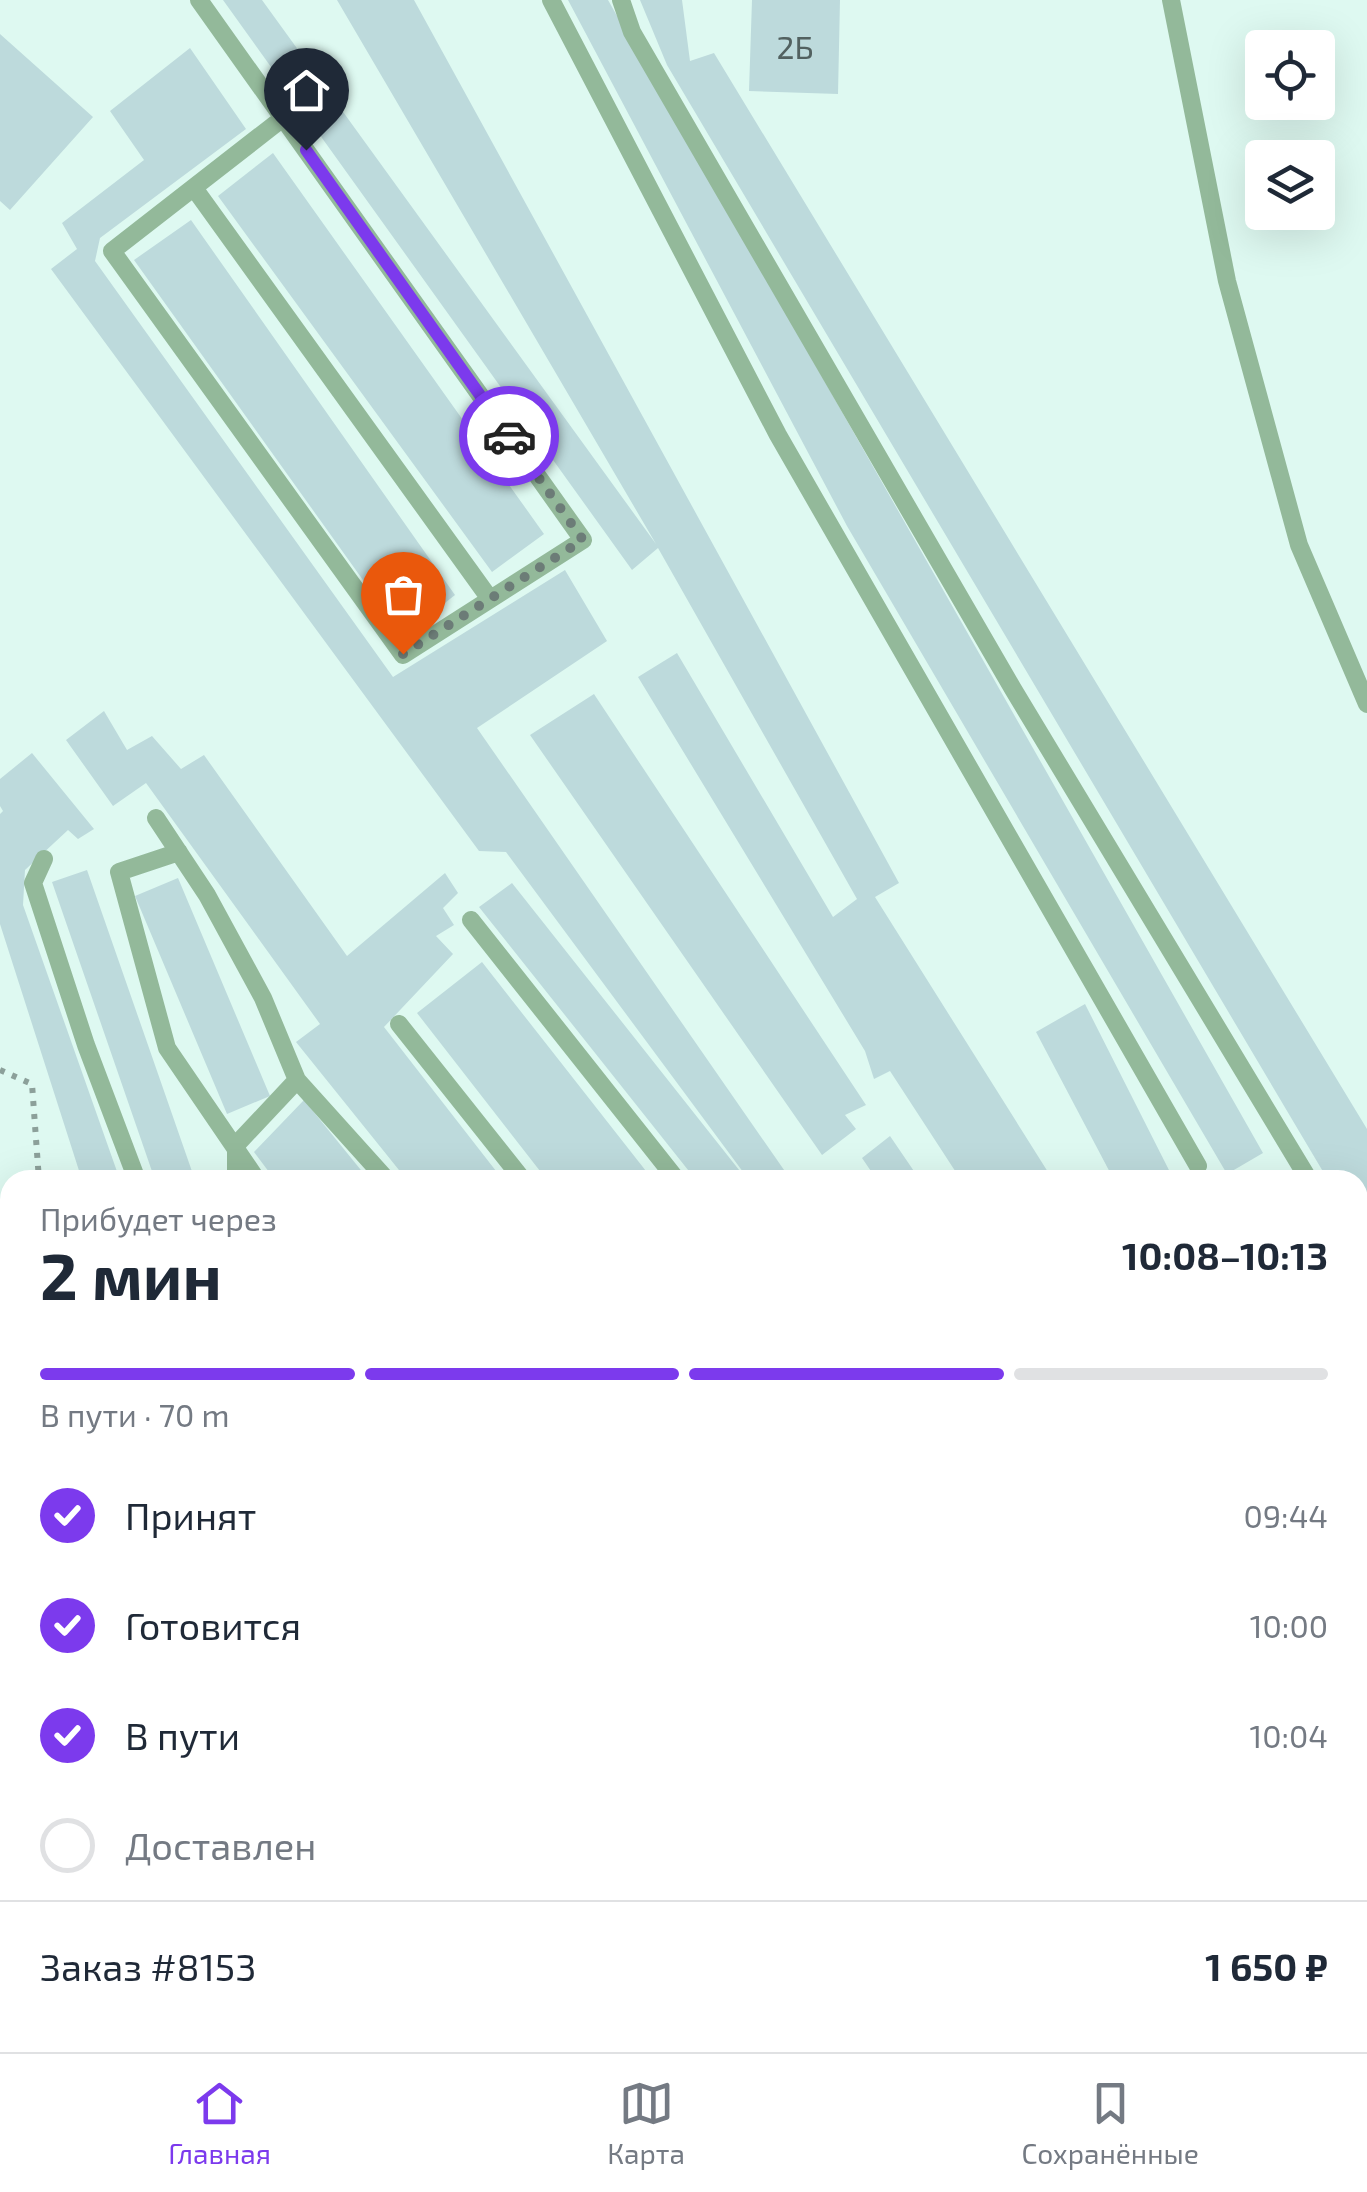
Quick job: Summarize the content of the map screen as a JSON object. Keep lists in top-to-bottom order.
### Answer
{
  "house_numbers": ["2Б"],
  "page": {
    "heading": ["2 мин", "Прибудет через", "10:08–10:13"],
    "panel": ["Заказ #8153", "1 650 ₽"],
    "bar": "В пути · 70 m",
    "list": [
      ["Принят", "09:44"],
      ["Готовится", "10:00"],
      ["В пути", "10:04"],
      "Доставлен"
    ],
    "tabs": ["Главная", "Карта", "Сохранённые"]
  }
}
